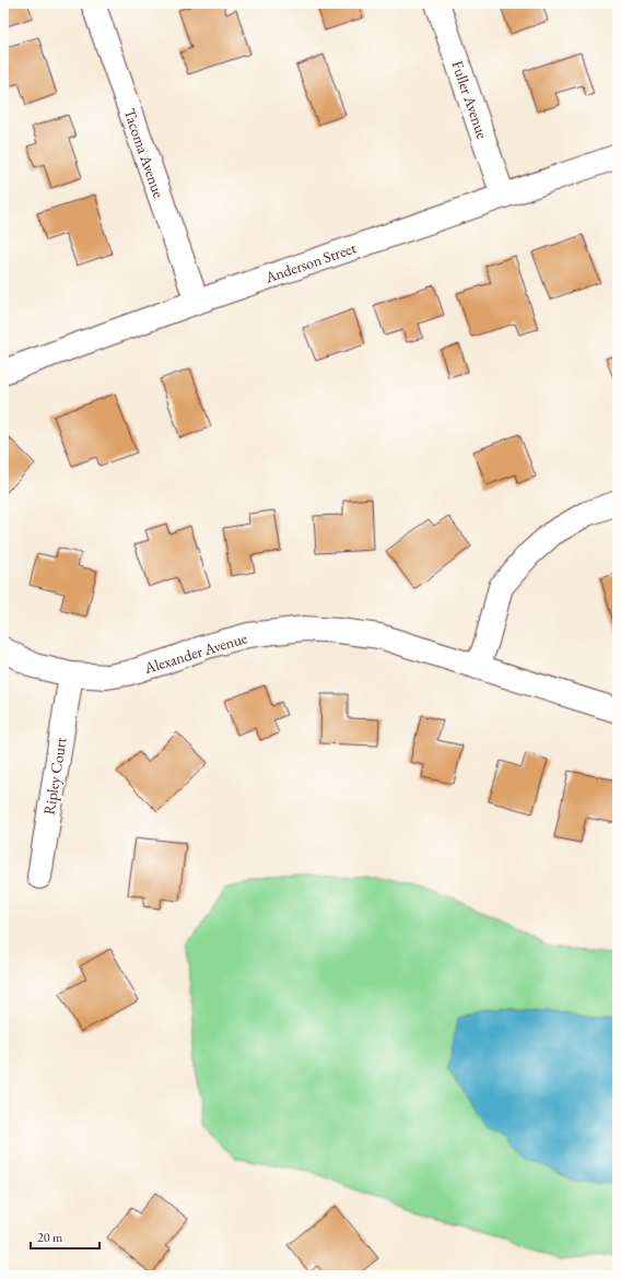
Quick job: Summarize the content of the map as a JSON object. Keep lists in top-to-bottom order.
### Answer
{
  "streets": {
    "street": [
      "Fuller Avenue",
      "Tacoma Avenue",
      "Anderson Street",
      "Alexander Avenue",
      "Ripley Court"
    ]
  },
  "crossings": [
    ["Fuller Avenue", "Anderson Street"],
    ["Tacoma Avenue", "Anderson Street"],
    ["Alexander Avenue", "Ripley Court"]
  ],
  "scale_bar": "20 m"
}
